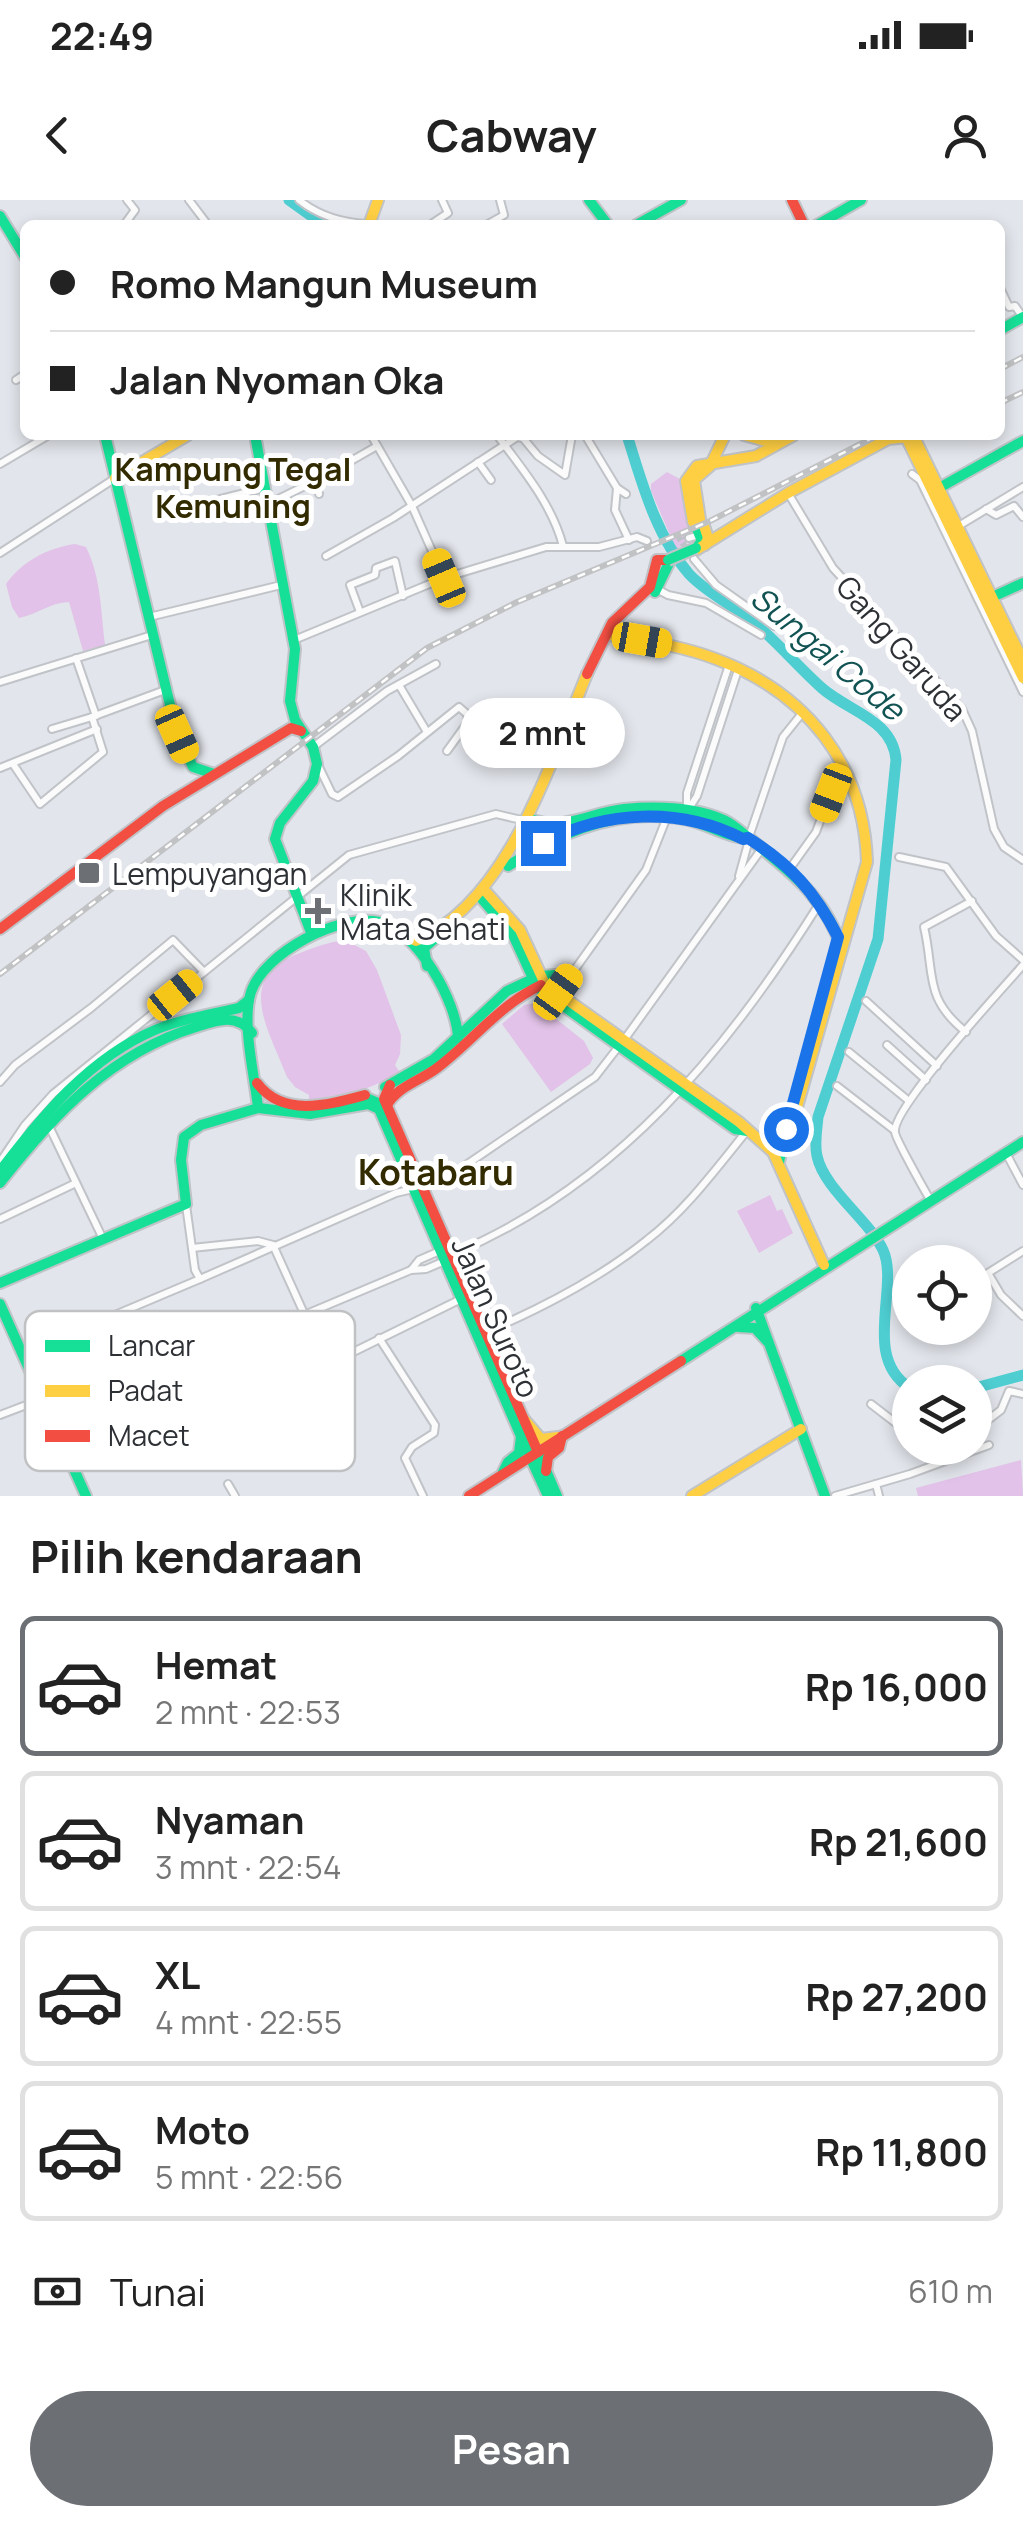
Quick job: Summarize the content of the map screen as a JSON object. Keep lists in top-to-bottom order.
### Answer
{
  "streets": {
    "main road": ["Jalan Suroto"],
    "street": ["Gang Garuda"]
  },
  "districts": ["Kampung Tegal Kemuning", "Kotabaru"],
  "water": ["Sungai Code"],
  "places": {
    "transit": ["Lempuyangan"],
    "health": ["Klinik Mata Sehati"]
  },
  "legend": ["Lancar", "Padat", "Macet"],
  "page": {
    "status": "22:49",
    "header": "Cabway",
    "banner": ["Romo Mangun Museum", "Jalan Nyoman Oka"],
    "bubble": "2 mnt",
    "heading": "Pilih kendaraan",
    "list": [
      {
        "name": "Hemat",
        "note": "2 mnt · 22:53",
        "value": "Rp 16,000"
      },
      {
        "name": "Nyaman",
        "note": "3 mnt · 22:54",
        "value": "Rp 21,600"
      },
      {
        "name": "XL",
        "note": "4 mnt · 22:55",
        "value": "Rp 27,200"
      },
      {
        "name": "Moto",
        "note": "5 mnt · 22:56",
        "value": "Rp 11,800"
      }
    ],
    "pay": ["Tunai", "610 m"],
    "buttons": "Pesan"
  }
}
